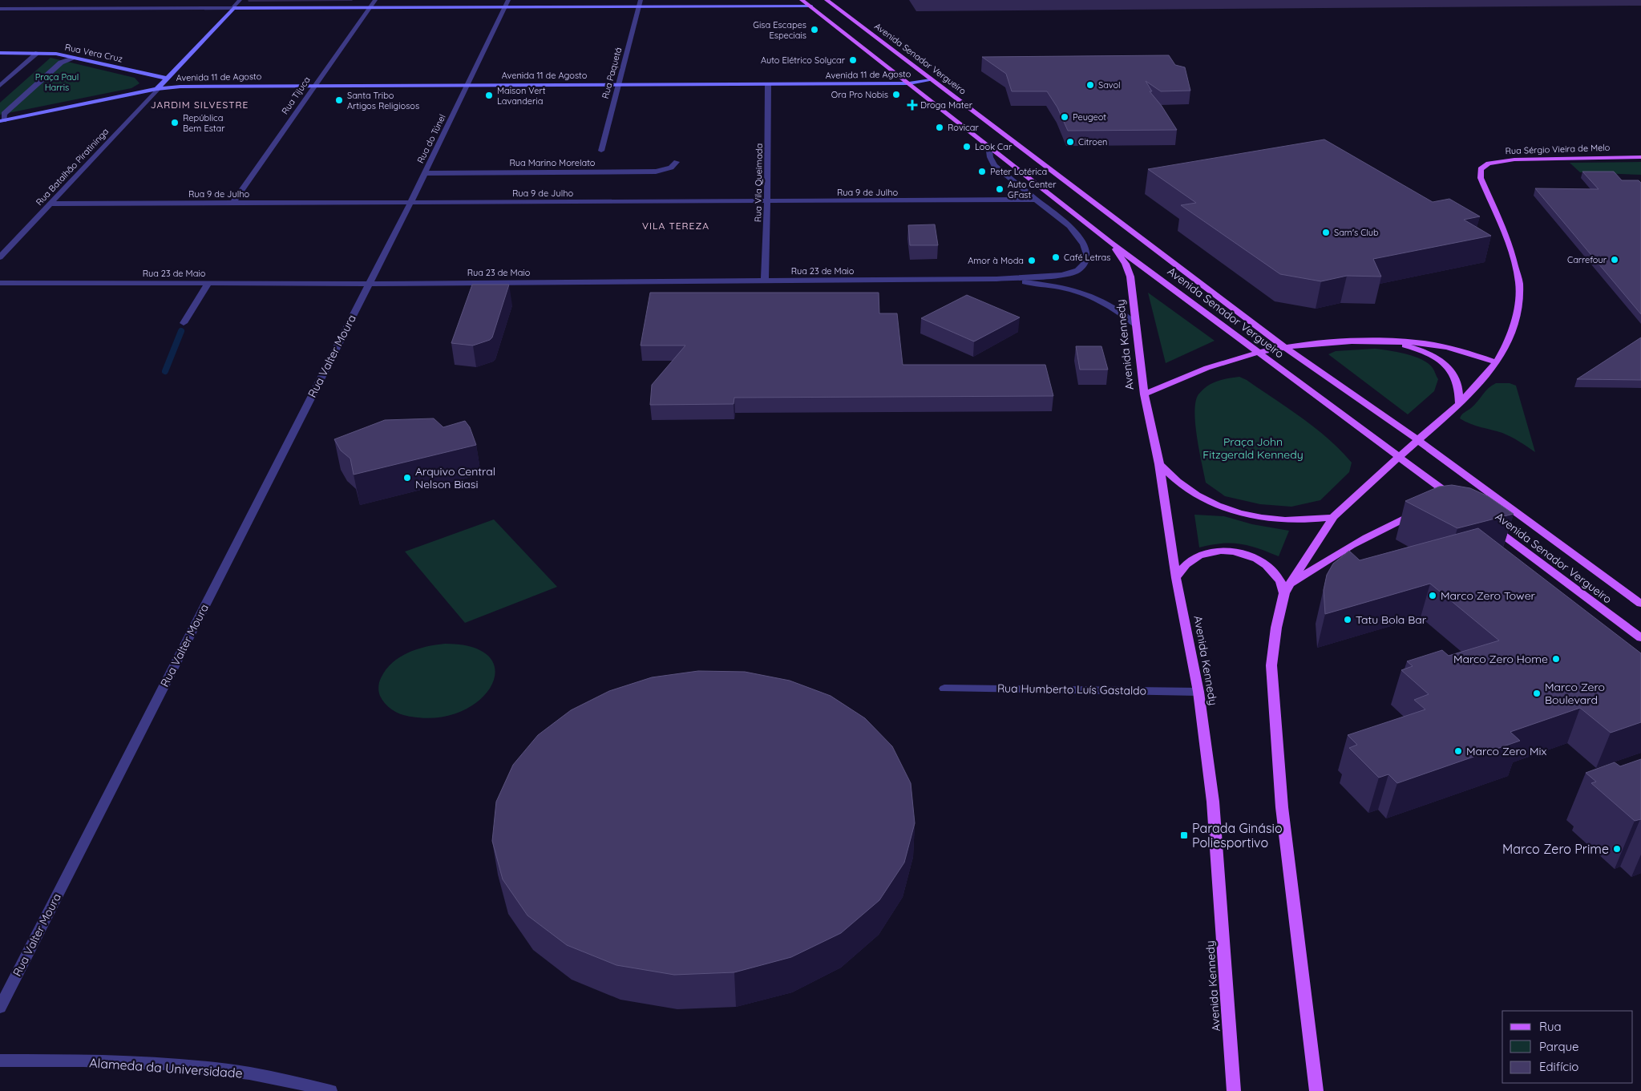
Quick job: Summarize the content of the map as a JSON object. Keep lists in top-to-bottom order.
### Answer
{
  "streets": {
    "main road": ["Avenida Senador Vergueiro", "Rua Sérgio Vieira de Melo", "Avenida Kennedy"],
    "street": [
      "Rua Vera Cruz",
      "Rua Paquetá",
      "Avenida 11 de Agosto",
      "Rua Tijuca",
      "Rua do Túnel",
      "Rua Marino Morelato",
      "Rua Batalhão Piratininga",
      "Rua Vila Queimada",
      "Rua 9 de Julho",
      "Rua 23 de Maio",
      "Rua Valter Moura",
      "Rua Humberto Luís Gastaldo",
      "Alameda da Universidade"
    ]
  },
  "crossings": [
    ["Avenida Senador Vergueiro", "Avenida 11 de Agosto"],
    ["Avenida Senador Vergueiro", "Rua Sérgio Vieira de Melo"],
    ["Avenida Senador Vergueiro", "Avenida Kennedy"],
    ["Rua Paquetá", "Avenida 11 de Agosto"],
    ["Avenida 11 de Agosto", "Rua Tijuca"],
    ["Avenida 11 de Agosto", "Rua do Túnel"],
    ["Avenida 11 de Agosto", "Rua Batalhão Piratininga"],
    ["Avenida 11 de Agosto", "Rua Vila Queimada"],
    ["Rua Tijuca", "Rua 9 de Julho"],
    ["Rua do Túnel", "Rua Marino Morelato"],
    ["Rua do Túnel", "Rua 9 de Julho"],
    ["Rua do Túnel", "Rua 23 de Maio"],
    ["Rua do Túnel", "Rua Valter Moura"],
    ["Rua Batalhão Piratininga", "Rua 9 de Julho"],
    ["Rua Vila Queimada", "Rua 9 de Julho"],
    ["Rua Vila Queimada", "Rua 23 de Maio"],
    ["Rua 9 de Julho", "Rua 23 de Maio"],
    ["Rua 23 de Maio", "Avenida Kennedy"],
    ["Rua 23 de Maio", "Rua Valter Moura"],
    ["Avenida Kennedy", "Rua Humberto Luís Gastaldo"]
  ],
  "districts": ["JARDIM SILVESTRE", "VILA TEREZA"],
  "parks": ["Praça Paul Harris", "Praça John Fitzgerald Kennedy"],
  "places": {
    "other": [
      "Gisa Escapes Especiais",
      "Auto Elétrico Solycar",
      "Savol",
      "Ora Pro Nobis",
      "Maison Vert Lavanderia",
      "Santa Tribo Artigos Religiosos",
      "Peugeot",
      "República Bem Estar",
      "Rovicar",
      "Citroen",
      "Look Car",
      "Peter Lotérica",
      "Auto Center GFast",
      "Sam's Club",
      "Café Letras",
      "Carrefour",
      "Amor à Moda",
      "Arquivo Central Nelson Biasi",
      "Marco Zero Tower",
      "Tatu Bola Bar",
      "Marco Zero Home",
      "Marco Zero Boulevard",
      "Marco Zero Mix",
      "Marco Zero Prime"
    ],
    "health": ["Droga Mater"],
    "transit": ["Parada Ginásio Poliesportivo"]
  },
  "legend": ["Rua", "Parque", "Edifício"]
}
